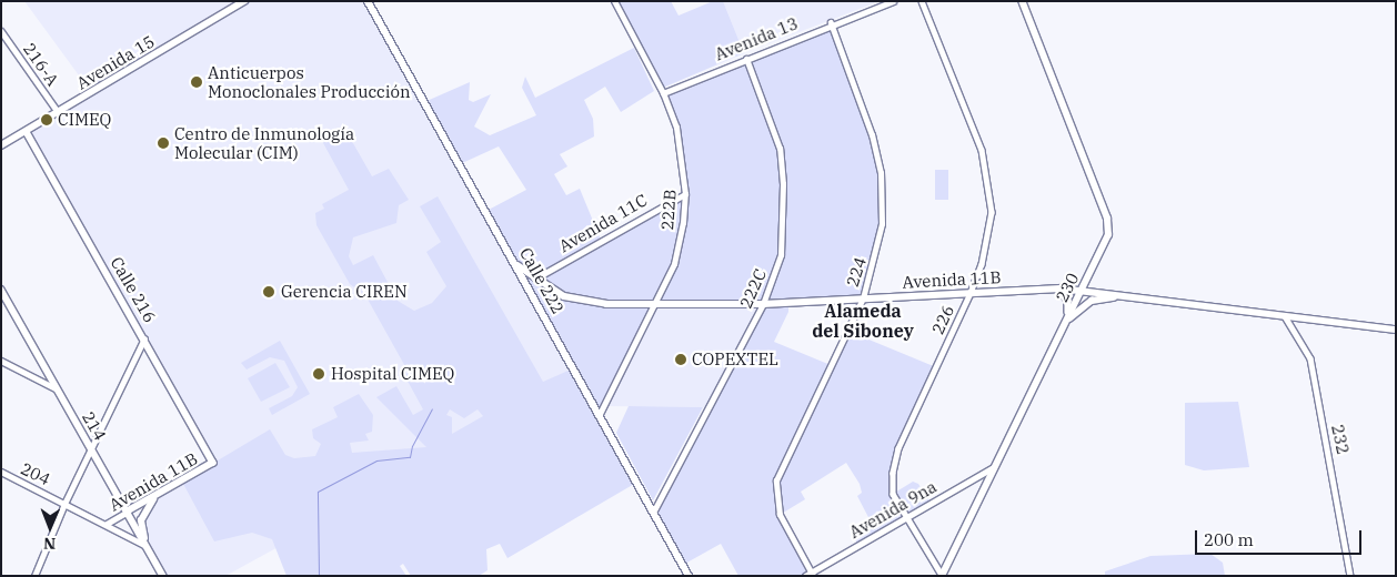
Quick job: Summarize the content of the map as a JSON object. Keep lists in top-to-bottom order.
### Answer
{
  "streets": {
    "main road": ["Calle 222"],
    "street": [
      "Avenida 13",
      "Avenida 15",
      "216-A",
      "222B",
      "Avenida 11C",
      "224",
      "Avenida 11B",
      "230",
      "222C",
      "Calle 216",
      "226",
      "214",
      "232",
      "204",
      "Avenida 9na"
    ]
  },
  "crossings": [
    ["Avenida 13", "222B"],
    ["Avenida 13", "224"],
    ["Avenida 13", "222C"],
    ["Avenida 15", "216-A"],
    ["Avenida 15", "Calle 216"],
    ["222B", "Avenida 11C"],
    ["222B", "Avenida 11B"],
    ["222B", "Calle 222"],
    ["Avenida 11C", "Avenida 11B"],
    ["224", "Avenida 11B"],
    ["224", "Avenida 9na"],
    ["Avenida 11B", "Calle 222"],
    ["Avenida 11B", "230"],
    ["Avenida 11B", "222C"],
    ["Avenida 11B", "Calle 216"],
    ["Avenida 11B", "226"],
    ["Avenida 11B", "214"],
    ["Avenida 11B", "232"],
    ["Avenida 11B", "204"],
    ["Calle 222", "222C"],
    ["230", "226"],
    ["230", "Avenida 9na"],
    ["226", "Avenida 9na"],
    ["214", "204"]
  ],
  "districts": ["Alameda del Siboney"],
  "places": [
    "Anticuerpos Monoclonales Producción",
    "CIMEQ",
    "Centro de Inmunología Molecular (CIM)",
    "Gerencia CIREN",
    "COPEXTEL",
    "Hospital CIMEQ"
  ],
  "scale_bar": "200 m",
  "north": "bottom"
}
